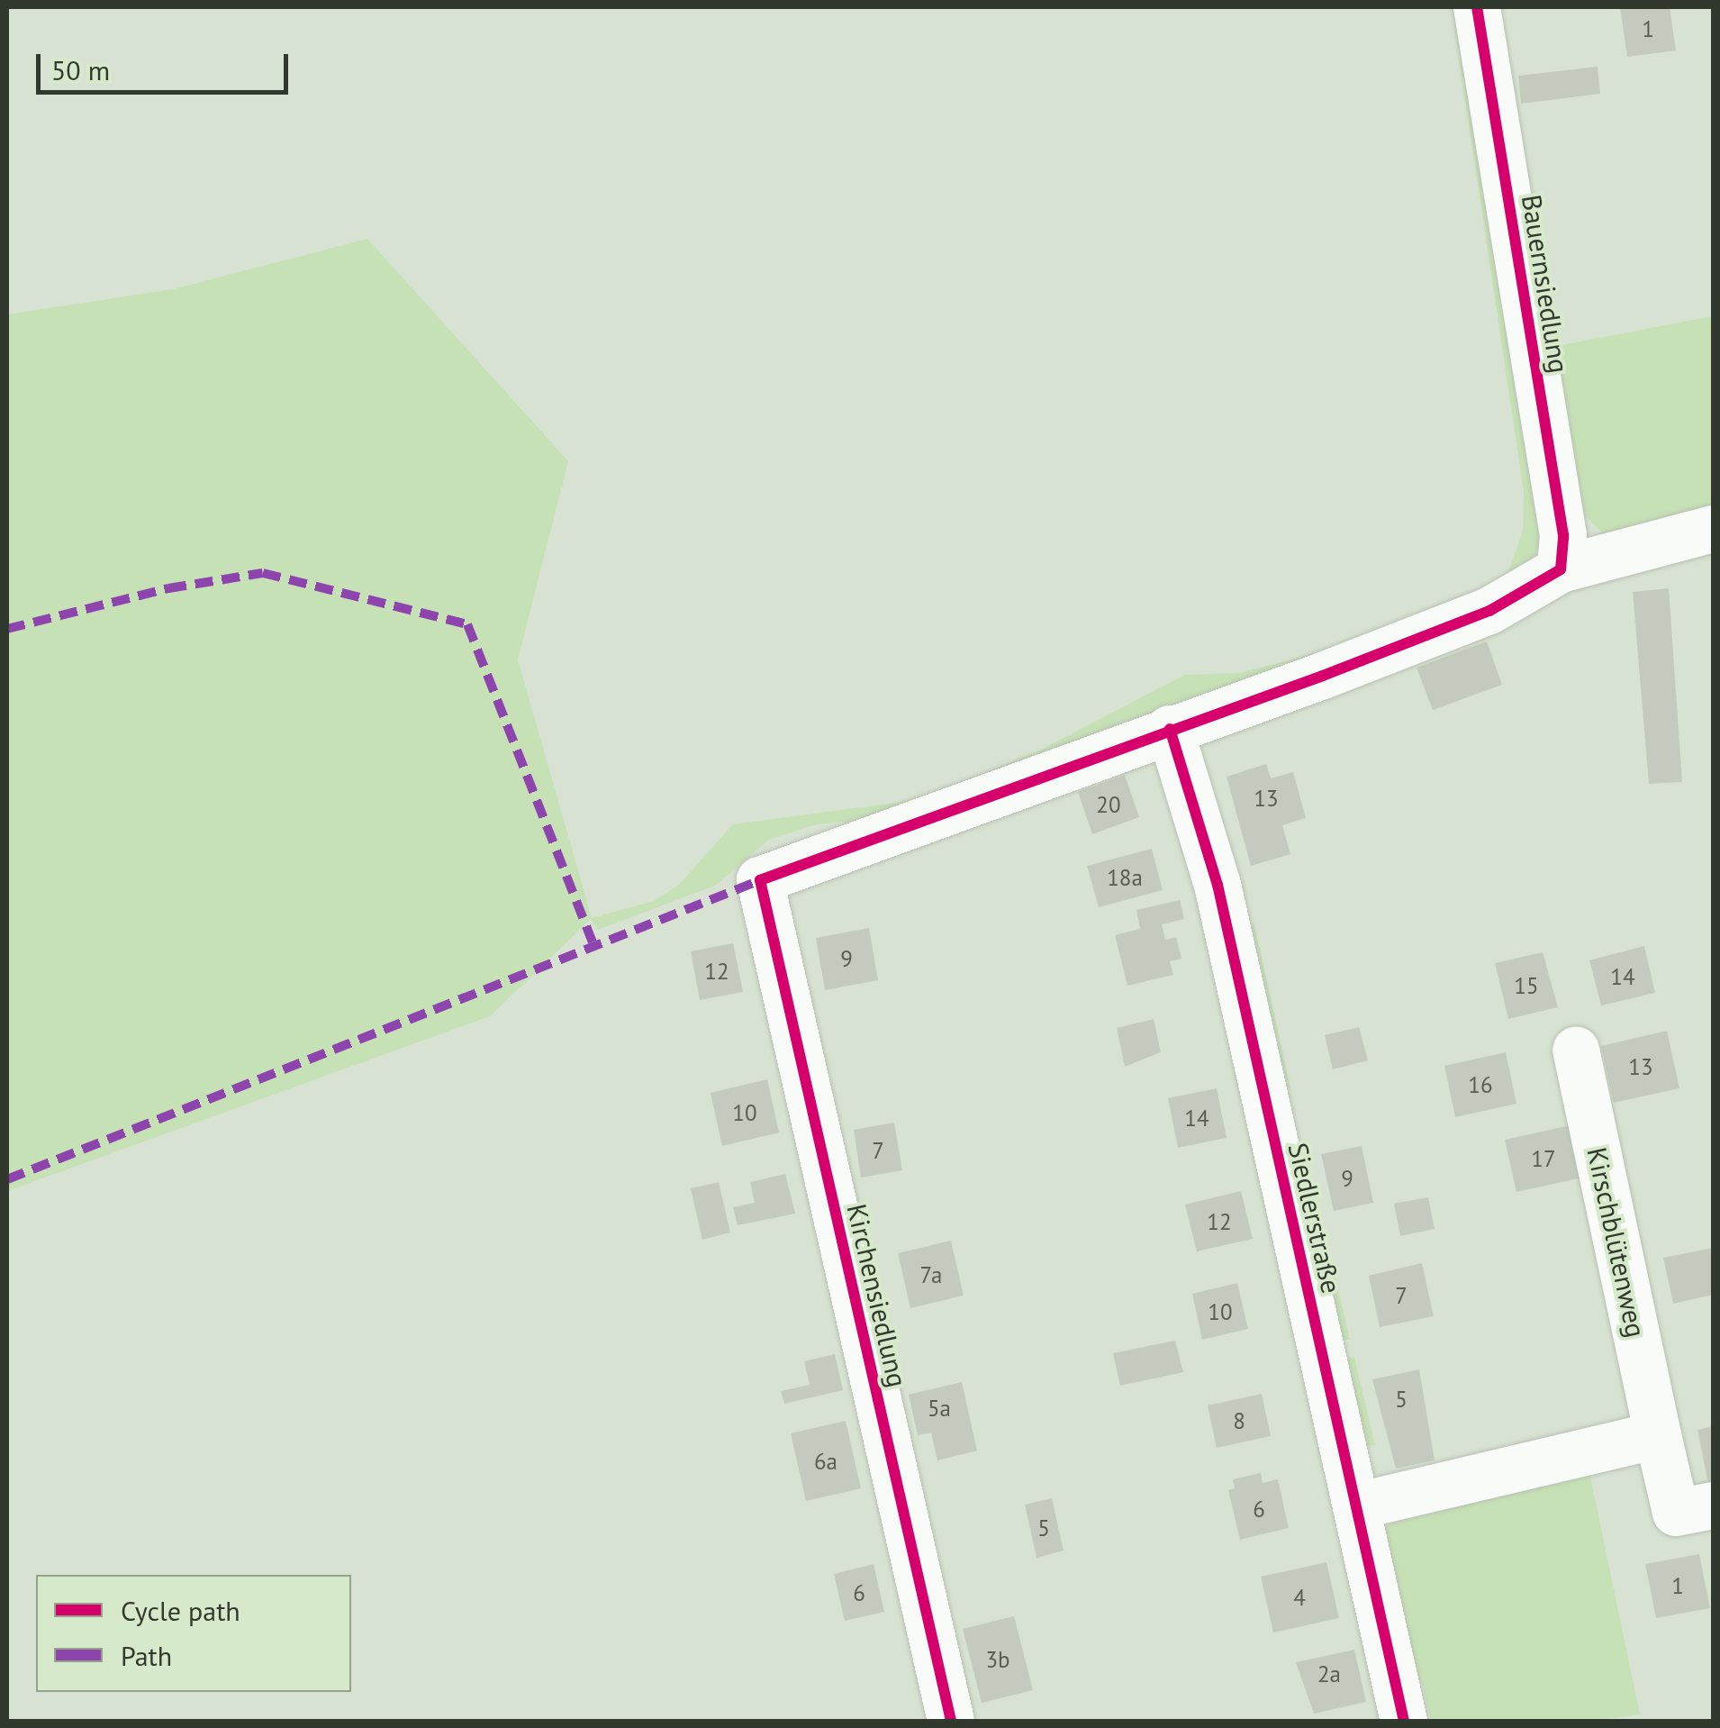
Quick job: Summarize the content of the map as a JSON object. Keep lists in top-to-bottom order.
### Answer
{
  "streets": {
    "street": [
      "Bauernsiedlung",
      "Siedlerstraße",
      "Kirschblütenweg",
      "Kirchensiedlung"
    ]
  },
  "crossings": [
    ["Siedlerstraße", "Kirchensiedlung"]
  ],
  "house_numbers": [
    "1",
    "13",
    "20",
    "18a",
    "9",
    "12",
    "14",
    "15",
    "13",
    "16",
    "10",
    "14",
    "7",
    "17",
    "9",
    "12",
    "7a",
    "7",
    "10",
    "5",
    "5a",
    "8",
    "6a",
    "6",
    "5",
    "1",
    "6",
    "4",
    "3b",
    "2a"
  ],
  "legend": ["Cycle path", "Path"],
  "scale_bar": "50 m"
}
